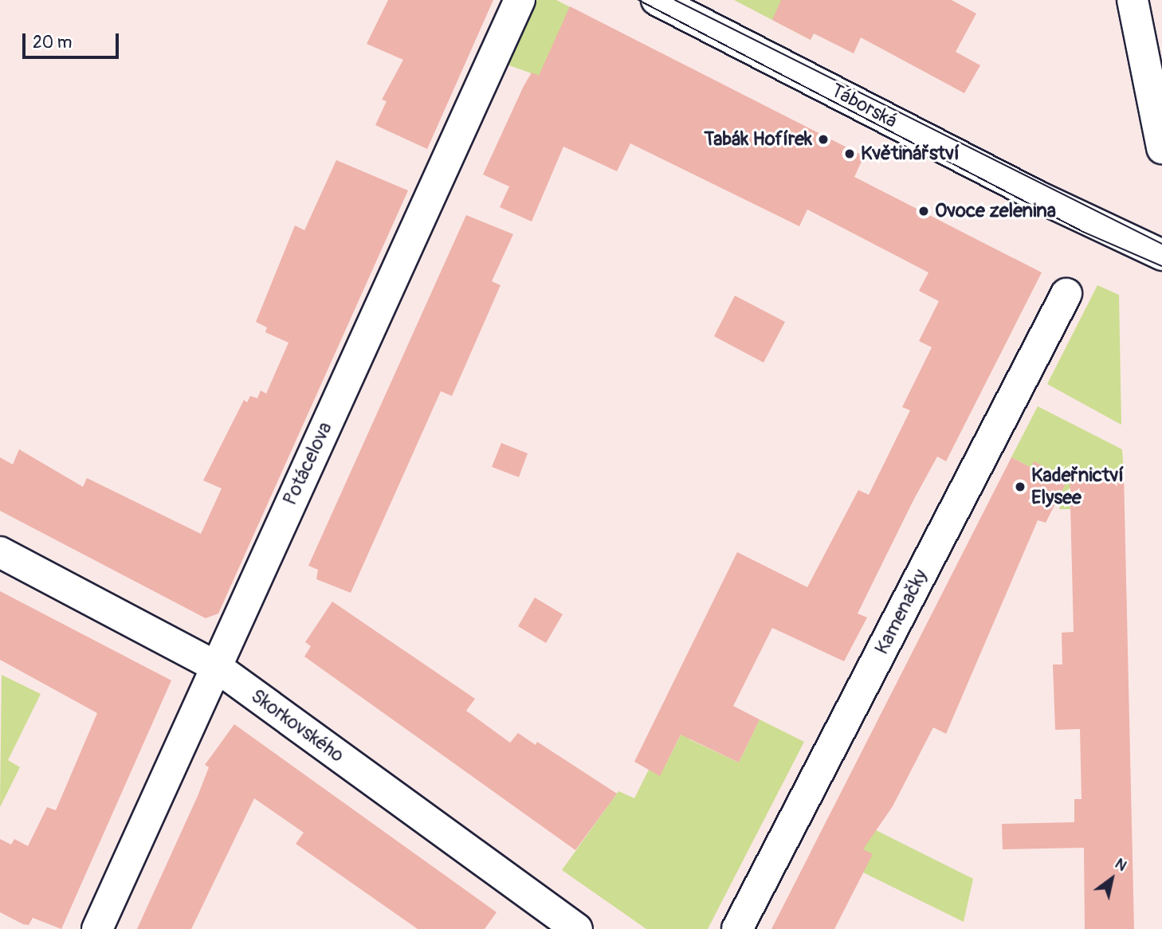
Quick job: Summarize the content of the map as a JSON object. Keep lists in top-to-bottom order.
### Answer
{
  "streets": {
    "street": [
      "Táborská",
      "Potácelova",
      "Kamenačky",
      "Skorkovského"
    ]
  },
  "crossings": [
    ["Potácelova", "Skorkovského"]
  ],
  "places": [
    "Tabák Hofírek",
    "Květinářství",
    "Ovoce zelenina",
    "Kadeřnictví Elysee"
  ],
  "scale_bar": "20 m",
  "north": "top right"
}
